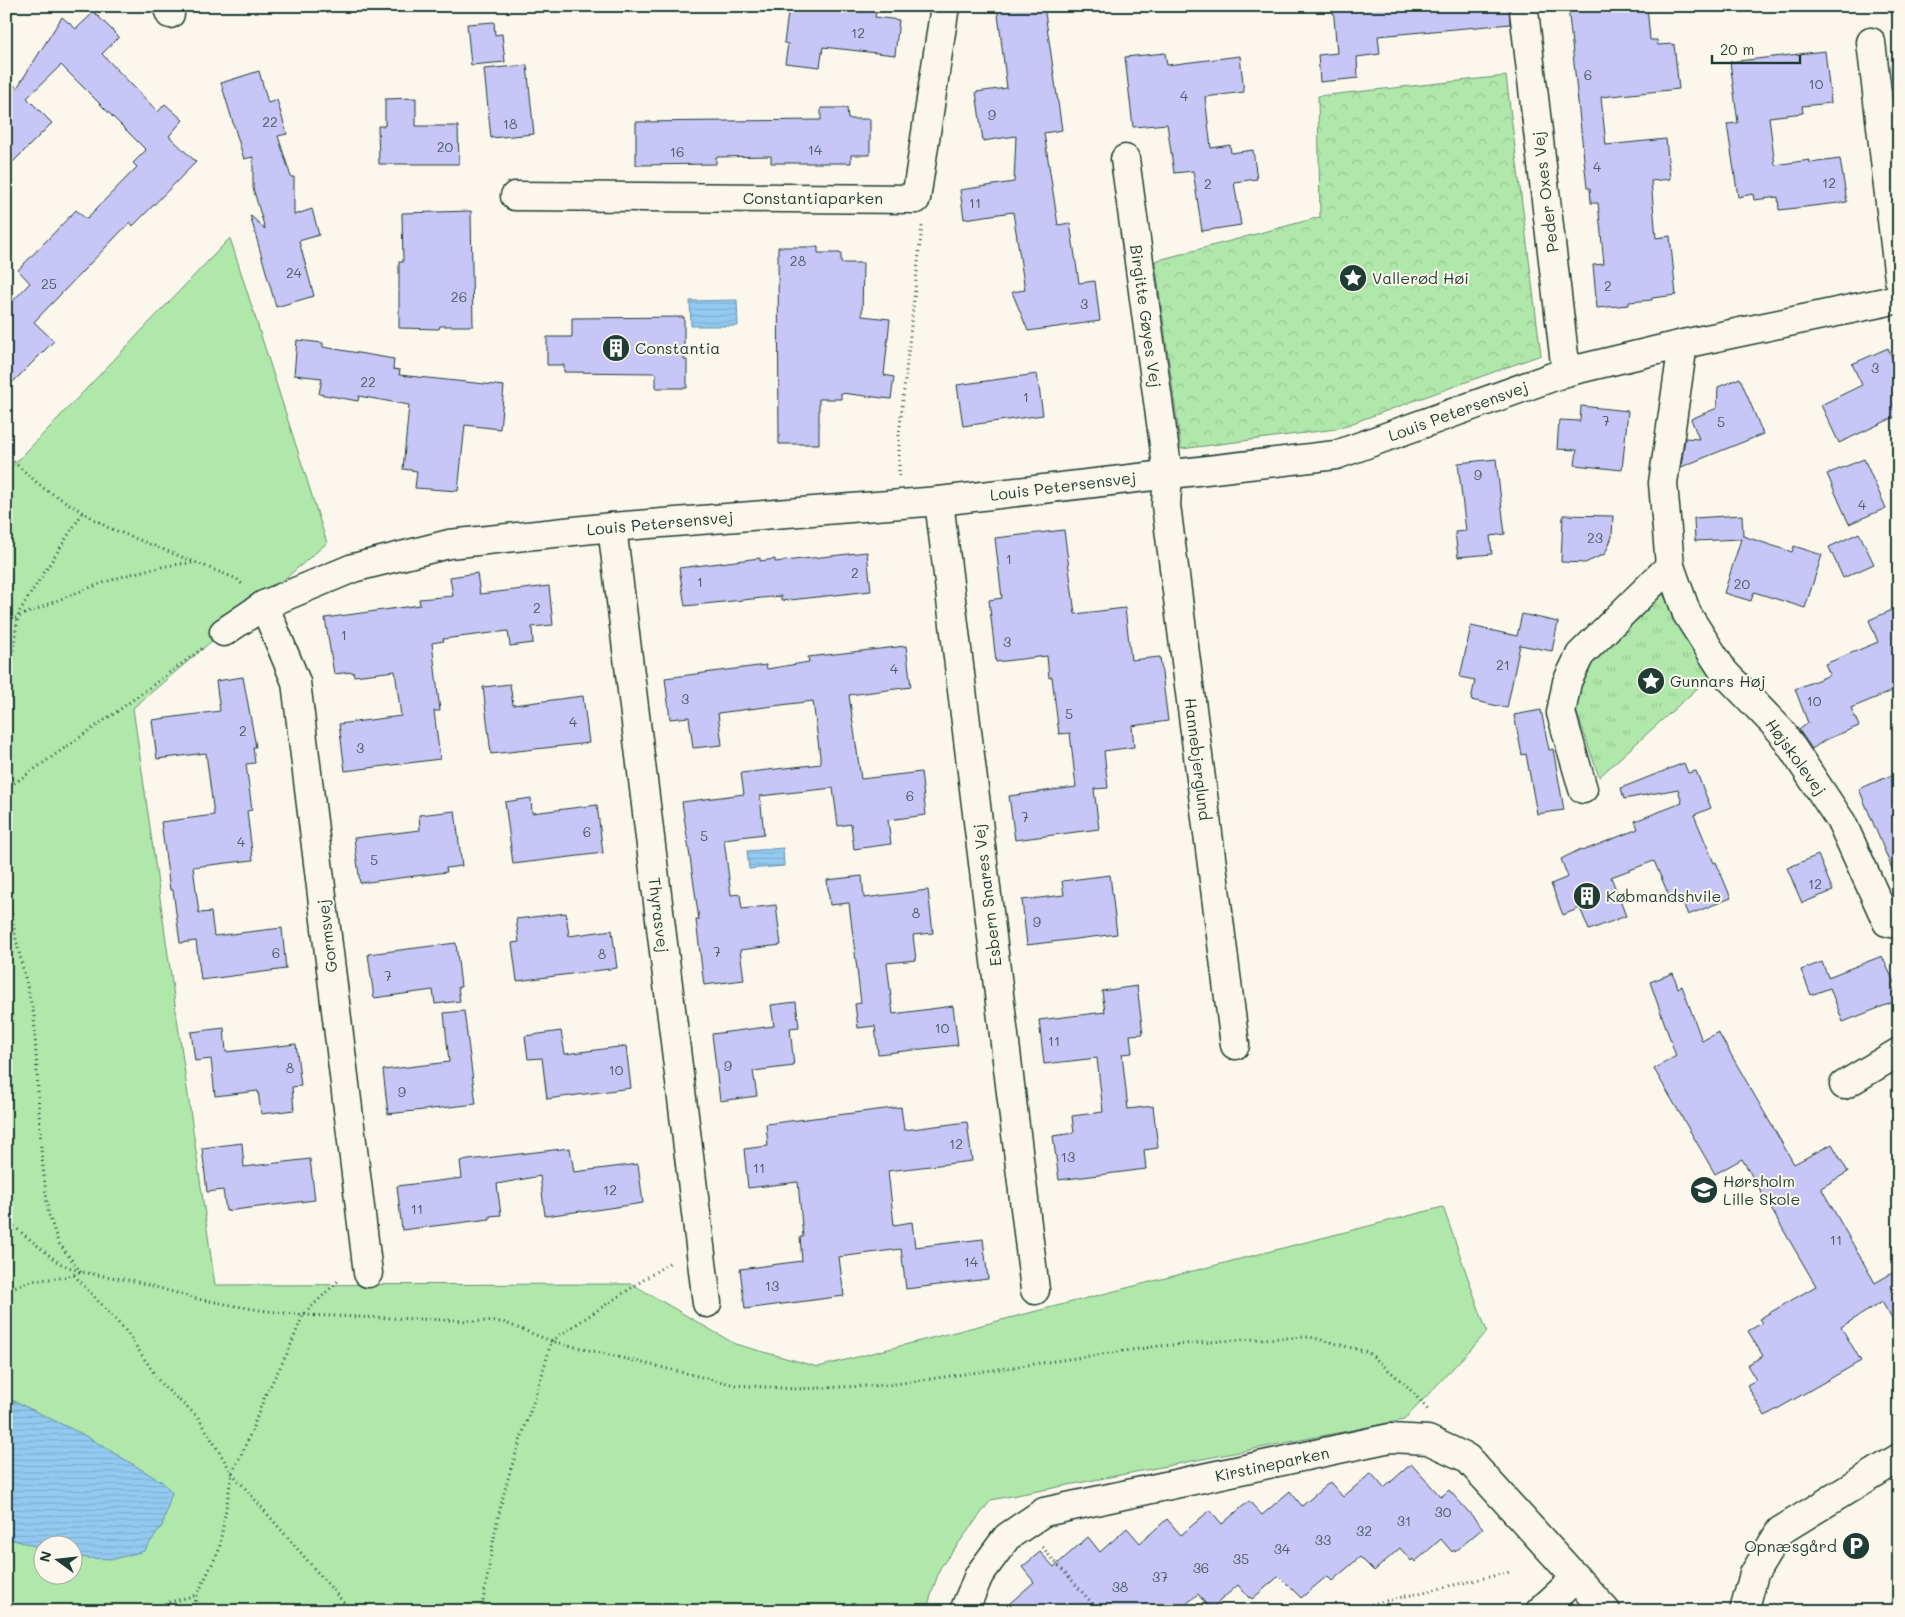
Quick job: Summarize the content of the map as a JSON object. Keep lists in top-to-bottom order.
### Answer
{
  "streets": {
    "street": [
      "Peder Oxes Vej",
      "Constantiaparken",
      "Birgitte Gøyes Vej",
      "Louis Petersensvej",
      "Højskolevej",
      "Hannebjerglund",
      "Esbern Snares Vej",
      "Thyrasvej",
      "Gormsvej",
      "Kirstineparken"
    ]
  },
  "crossings": [
    ["Peder Oxes Vej", "Louis Petersensvej"],
    ["Birgitte Gøyes Vej", "Louis Petersensvej"],
    ["Birgitte Gøyes Vej", "Hannebjerglund"],
    ["Louis Petersensvej", "Højskolevej"],
    ["Louis Petersensvej", "Hannebjerglund"],
    ["Louis Petersensvej", "Esbern Snares Vej"],
    ["Louis Petersensvej", "Thyrasvej"],
    ["Louis Petersensvej", "Gormsvej"]
  ],
  "places": {
    "place": ["Vallerød Høi", "Gunnars Høj"],
    "building": ["Constantia", "Købmandshvile"],
    "school or university": ["Hørsholm Lille Skole"],
    "parking": ["Opnæsgård"]
  },
  "house_numbers": [
    "12",
    "6",
    "10",
    "4",
    "9",
    "22",
    "18",
    "20",
    "14",
    "16",
    "4",
    "12",
    "2",
    "11",
    "28",
    "24",
    "25",
    "2",
    "26",
    "3",
    "3",
    "22",
    "1",
    "7",
    "5",
    "9",
    "4",
    "23",
    "1",
    "2",
    "1",
    "20",
    "2",
    "1",
    "3",
    "21",
    "4",
    "3",
    "10",
    "5",
    "4",
    "2",
    "3",
    "6",
    "7",
    "6",
    "5",
    "4",
    "5",
    "12",
    "8",
    "9",
    "7",
    "6",
    "8",
    "7",
    "10",
    "11",
    "9",
    "8",
    "10",
    "9",
    "12",
    "13",
    "11",
    "12",
    "11",
    "11",
    "14",
    "13",
    "30",
    "31",
    "32",
    "33",
    "34",
    "35",
    "36",
    "37",
    "38"
  ],
  "scale_bar": "20 m",
  "north": "left"
}
